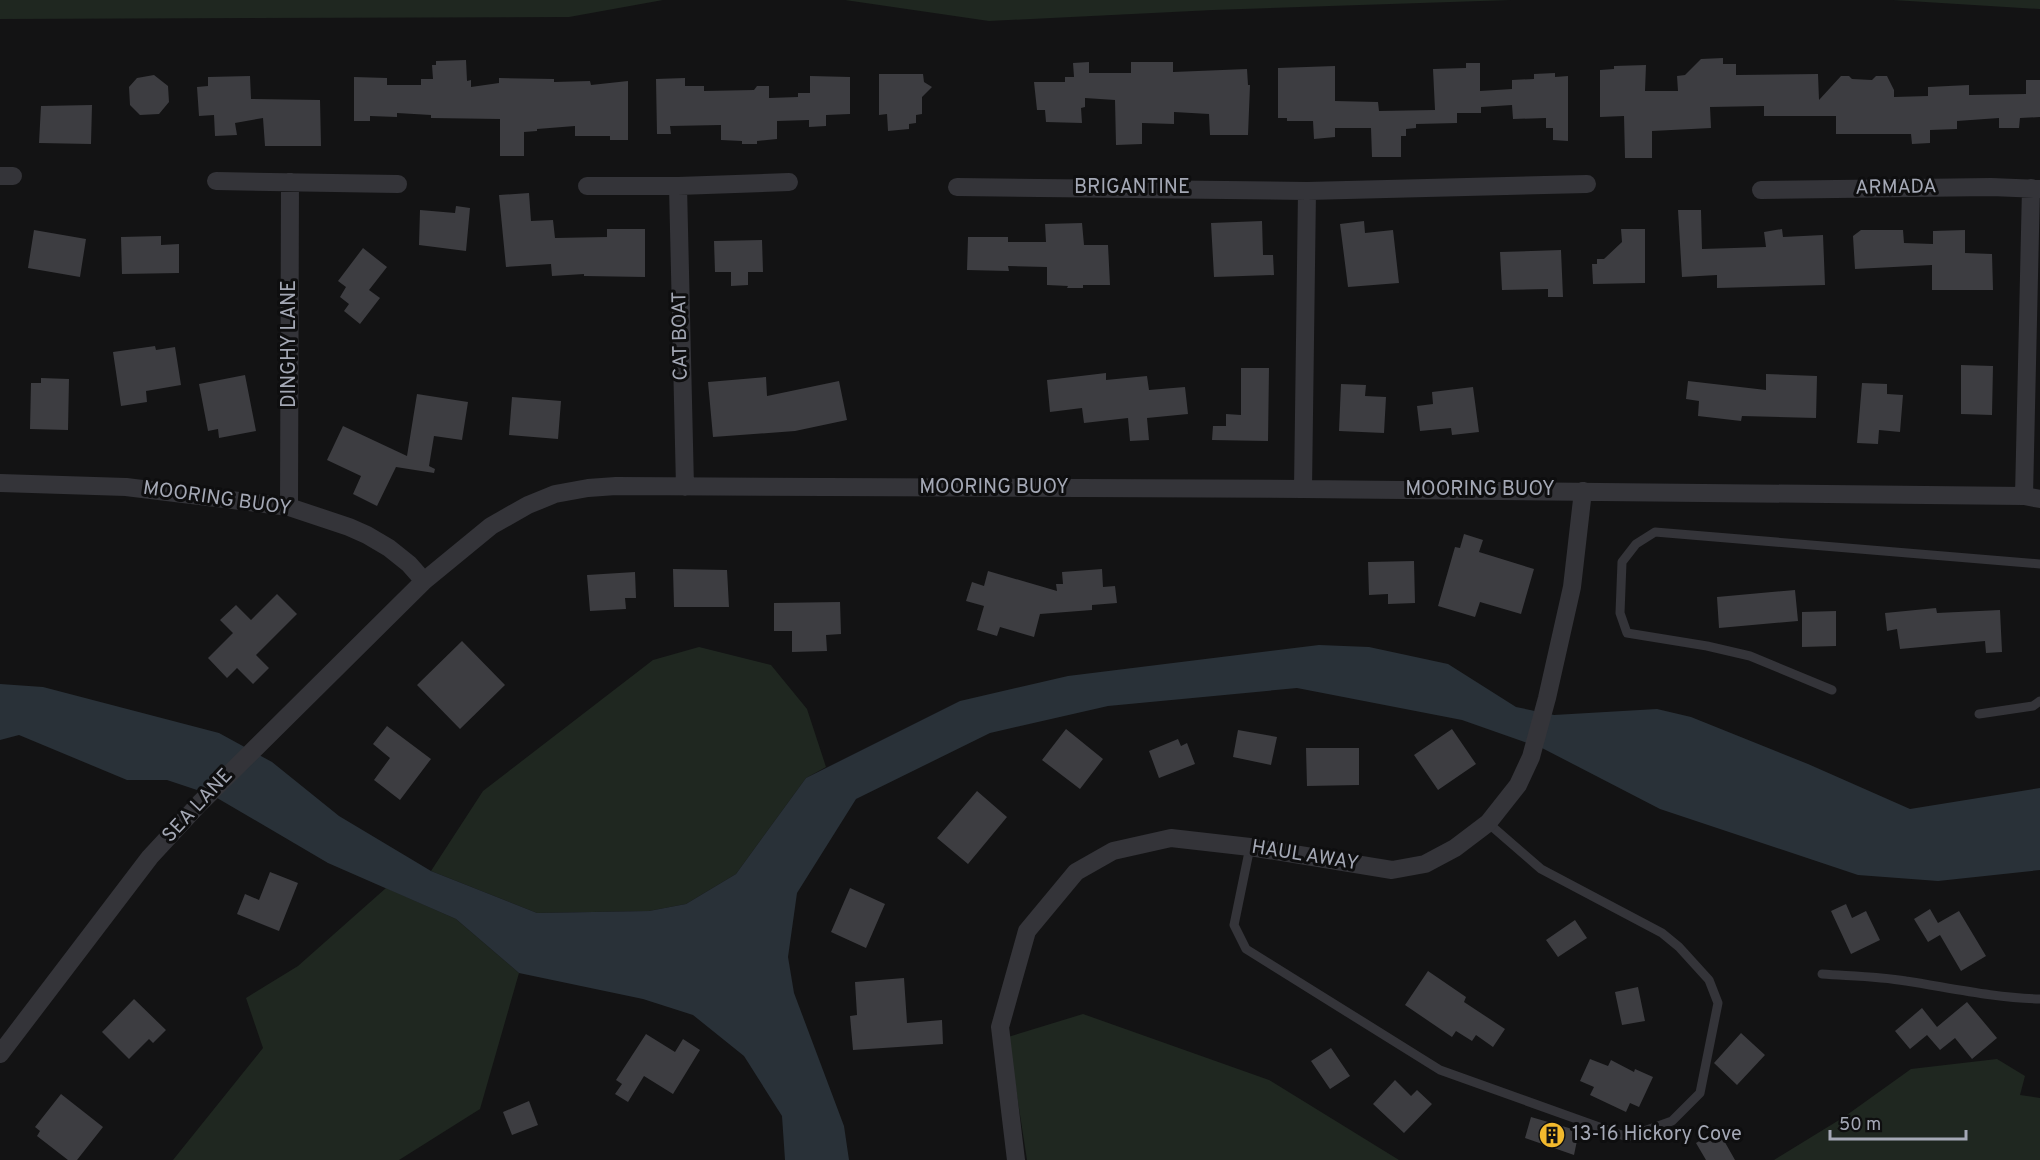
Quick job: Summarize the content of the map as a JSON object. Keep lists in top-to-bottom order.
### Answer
{
  "streets": {
    "street": [
      "BRIGANTINE",
      "ARMADA",
      "CAT BOAT",
      "DINGHY LANE",
      "MOORING BUOY",
      "SEA LANE",
      "HAUL AWAY"
    ]
  },
  "crossings": [
    ["ARMADA", "MOORING BUOY"],
    ["CAT BOAT", "MOORING BUOY"],
    ["DINGHY LANE", "MOORING BUOY"],
    ["MOORING BUOY", "SEA LANE"],
    ["MOORING BUOY", "HAUL AWAY"]
  ],
  "places": {
    "building": ["13-16 Hickory Cove"]
  },
  "scale_bar": "50 m"
}
